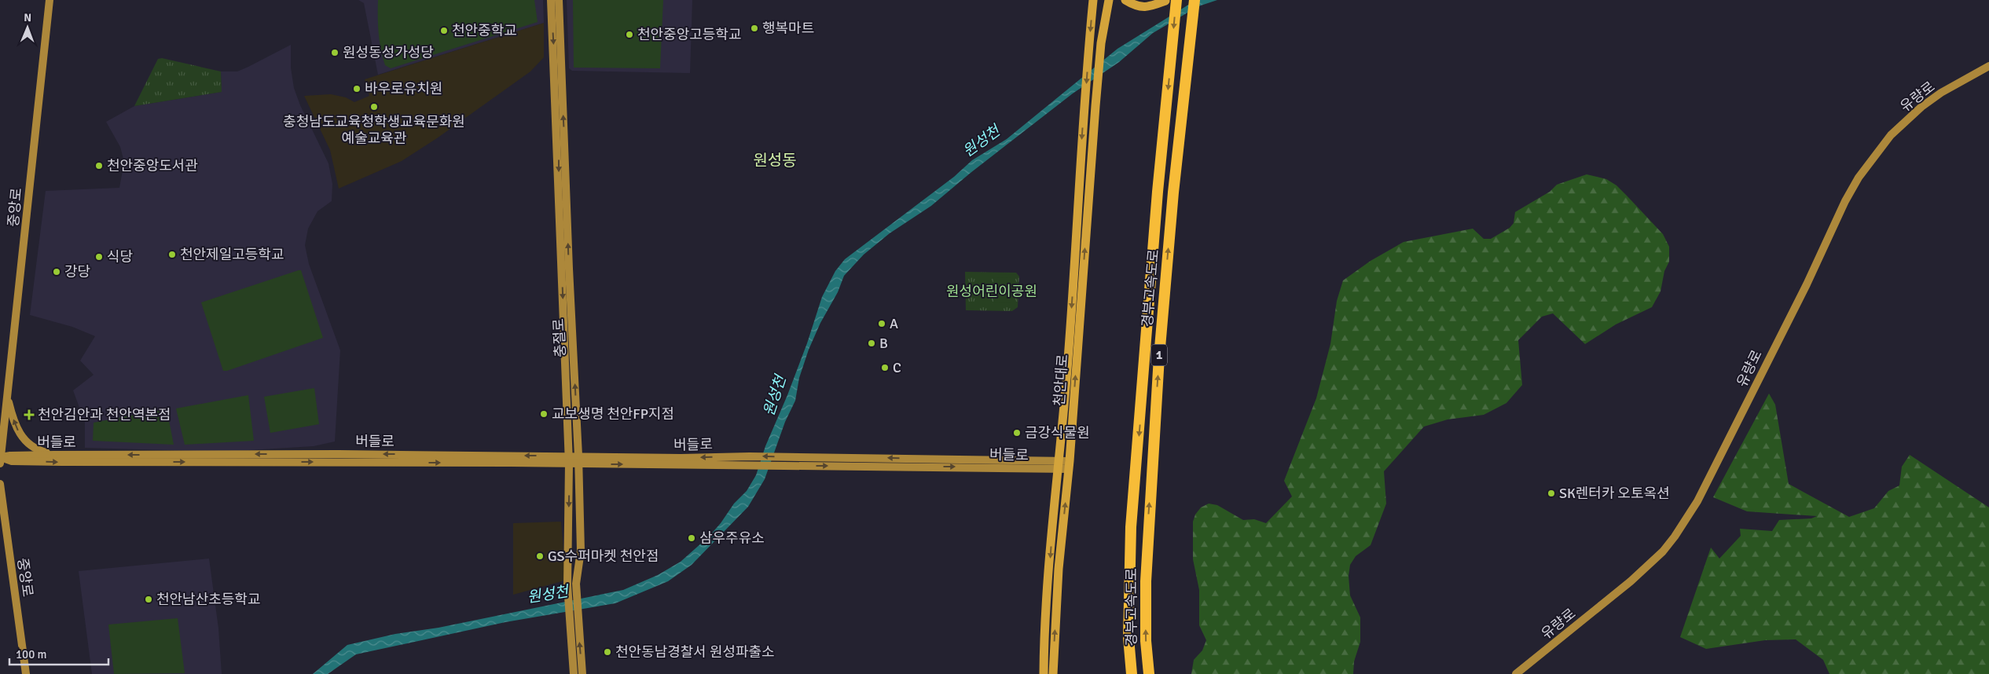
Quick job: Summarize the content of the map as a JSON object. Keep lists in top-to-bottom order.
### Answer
{
  "streets": {
    "highway": ["경부고속도로", "1"],
    "main road": ["천안대로"],
    "street": [
      "유량로",
      "중앙로",
      "충절로",
      "버들로"
    ]
  },
  "crossings": [
    ["중앙로", "버들로"],
    ["충절로", "버들로"],
    ["천안대로", "버들로"]
  ],
  "districts": ["원성동"],
  "water": ["원성천"],
  "parks": ["원성어린이공원"],
  "places": {
    "other": [
      "행복마트",
      "천안중학교",
      "천안중앙고등학교",
      "원성동성가성당",
      "바우로유치원",
      "충청남도교육청학생교육문화원 예술교육관",
      "천안중앙도서관",
      "천안제일고등학교",
      "식당",
      "강당",
      "A",
      "B",
      "C",
      "교보생명 천안FP지점",
      "금강식물원",
      "SK렌터카 오토옥션",
      "삼우주유소",
      "GS수퍼마켓 천안점",
      "천안남산초등학교",
      "천안동남경찰서 원성파출소"
    ],
    "health": ["천안김안과 천안역본점"]
  },
  "scale_bar": "100 m",
  "north": "top"
}
